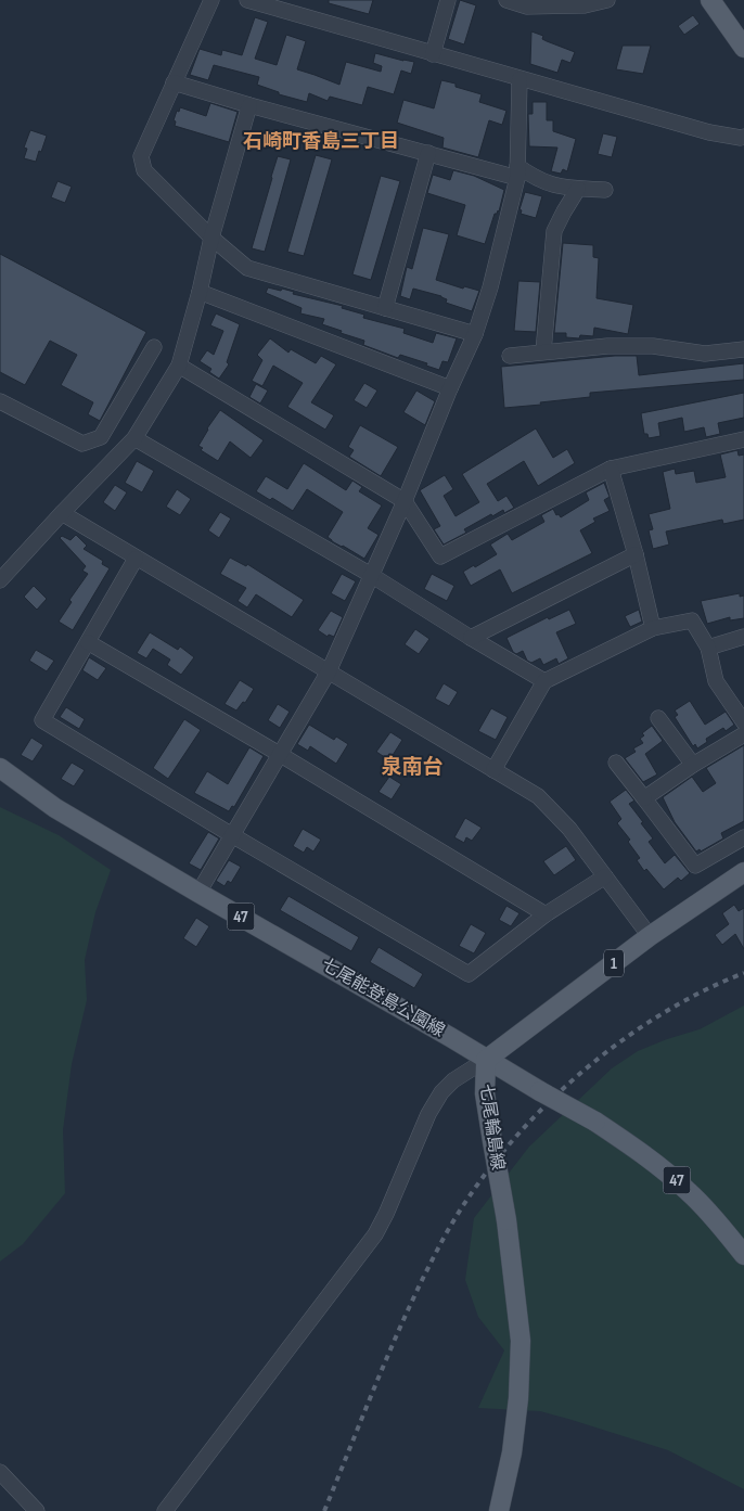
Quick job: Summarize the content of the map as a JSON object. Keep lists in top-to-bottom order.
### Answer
{
  "streets": {
    "main road": [
      "47",
      "1",
      "七尾能登島公園線",
      "七尾輪島線"
    ]
  },
  "crossings": [
    ["七尾能登島公園線", "七尾輪島線"]
  ],
  "districts": ["石崎町香島三丁目", "泉南台"]
}
